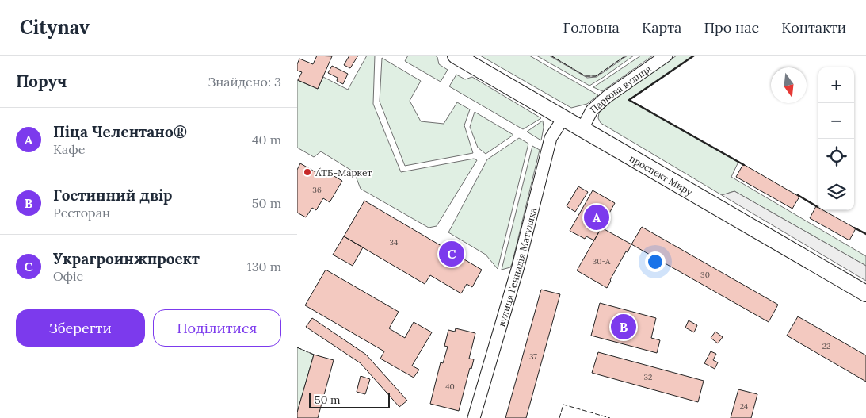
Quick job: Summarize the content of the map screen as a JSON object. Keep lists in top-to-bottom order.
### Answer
{
  "streets": {
    "main road": ["проспект Миру"],
    "street": ["Паркова вулиця", "вулиця Геннадія Матуляка"]
  },
  "crossings": [
    ["Паркова вулиця", "проспект Миру"],
    ["проспект Миру", "вулиця Геннадія Матуляка"]
  ],
  "places": ["АТБ-Маркет"],
  "house_numbers": [
    "36",
    "34",
    "30-А",
    "30",
    "22",
    "37",
    "32",
    "40",
    "24"
  ],
  "scale_bar": "50 m",
  "north": "bottom",
  "page": {
    "header": "Citynav",
    "nav": [
      "Головна",
      "Карта",
      "Про нас",
      "Контакти"
    ],
    "heading": ["Поруч", "Знайдено: 3"],
    "map_buttons": ["+", "−"],
    "list": [
      {
        "mark": "A",
        "name": "Піца Челентано®",
        "note": "Кафе",
        "value": "40 m"
      },
      {
        "mark": "B",
        "name": "Гостинний двір",
        "note": "Ресторан",
        "value": "50 m"
      },
      {
        "mark": "C",
        "name": "Украгроинжпроект",
        "note": "Офіс",
        "value": "130 m"
      }
    ],
    "pins": ["A", "C", "B"],
    "buttons": ["Зберегти", "Поділитися"],
    "scale": "50 m"
  }
}
